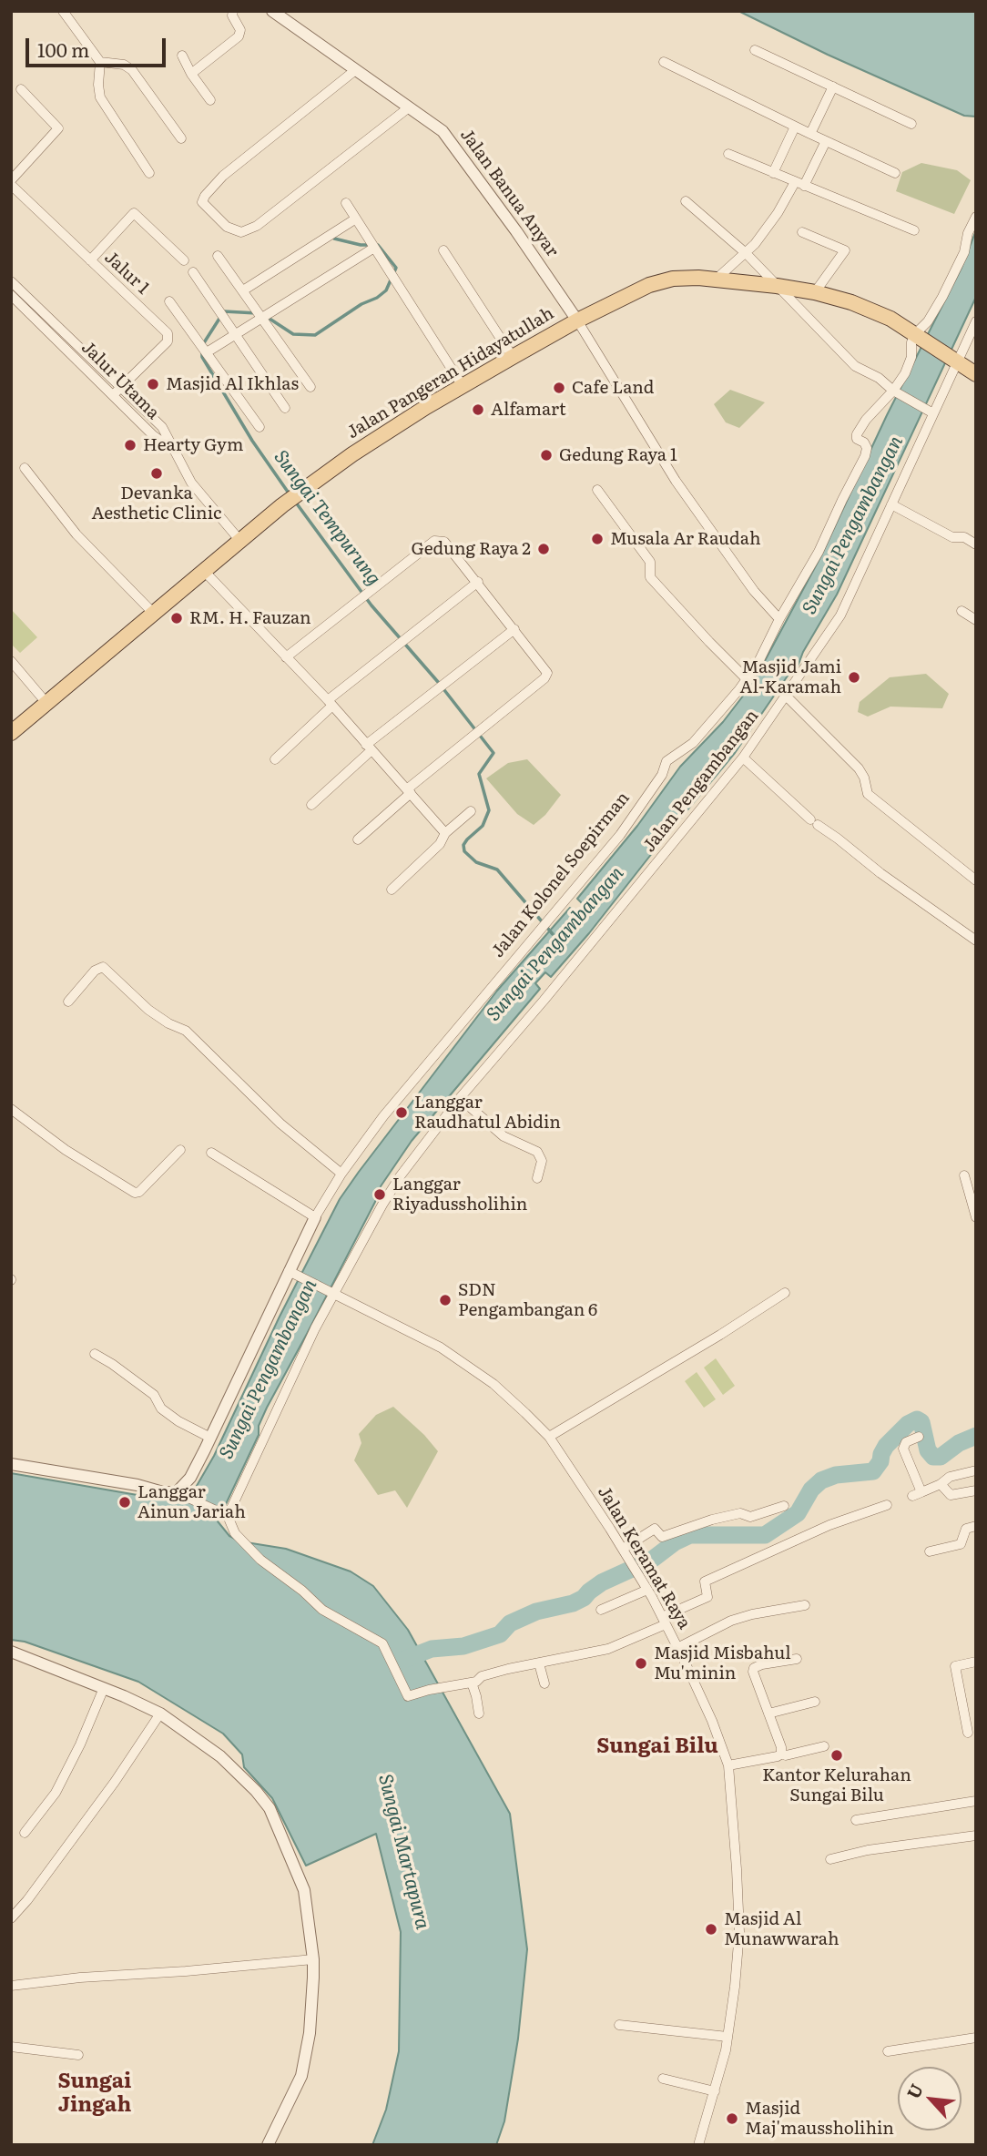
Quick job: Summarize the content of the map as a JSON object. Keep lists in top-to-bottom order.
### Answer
{
  "streets": {
    "main road": ["Jalan Pangeran Hidayatullah"],
    "street": [
      "Jalan Banua Anyar",
      "Jalur 1",
      "Jalur Utama",
      "Jalan Pengambangan",
      "Jalan Kolonel Soepirman",
      "Jalan Keramat Raya"
    ]
  },
  "crossings": [
    ["Jalan Banua Anyar", "Jalan Pangeran Hidayatullah"],
    ["Jalur 1", "Jalur Utama"],
    ["Jalan Pangeran Hidayatullah", "Jalan Pengambangan"],
    ["Jalan Pangeran Hidayatullah", "Jalan Kolonel Soepirman"],
    ["Jalan Pengambangan", "Jalan Keramat Raya"],
    ["Jalan Kolonel Soepirman", "Jalan Keramat Raya"]
  ],
  "districts": ["Sungai Bilu", "Sungai Jingah"],
  "water": ["Sungai Tempurung", "Sungai Pengambangan", "Sungai Martapura"],
  "places": [
    "Masjid Al Ikhlas",
    "Cafe Land",
    "Alfamart",
    "Hearty Gym",
    "Gedung Raya 1",
    "Devanka Aesthetic Clinic",
    "Musala Ar Raudah",
    "Gedung Raya 2",
    "RM. H. Fauzan",
    "Masjid Jami Al-Karamah",
    "Langgar Raudhatul Abidin",
    "Langgar Riyadussholihin",
    "SDN Pengambangan 6",
    "Langgar Ainun Jariah",
    "Masjid Misbahul Mu'minin",
    "Kantor Kelurahan Sungai Bilu",
    "Masjid Al Munawwarah",
    "Masjid Maj'maussholihin"
  ],
  "scale_bar": "100 m",
  "north": "top left"
}
